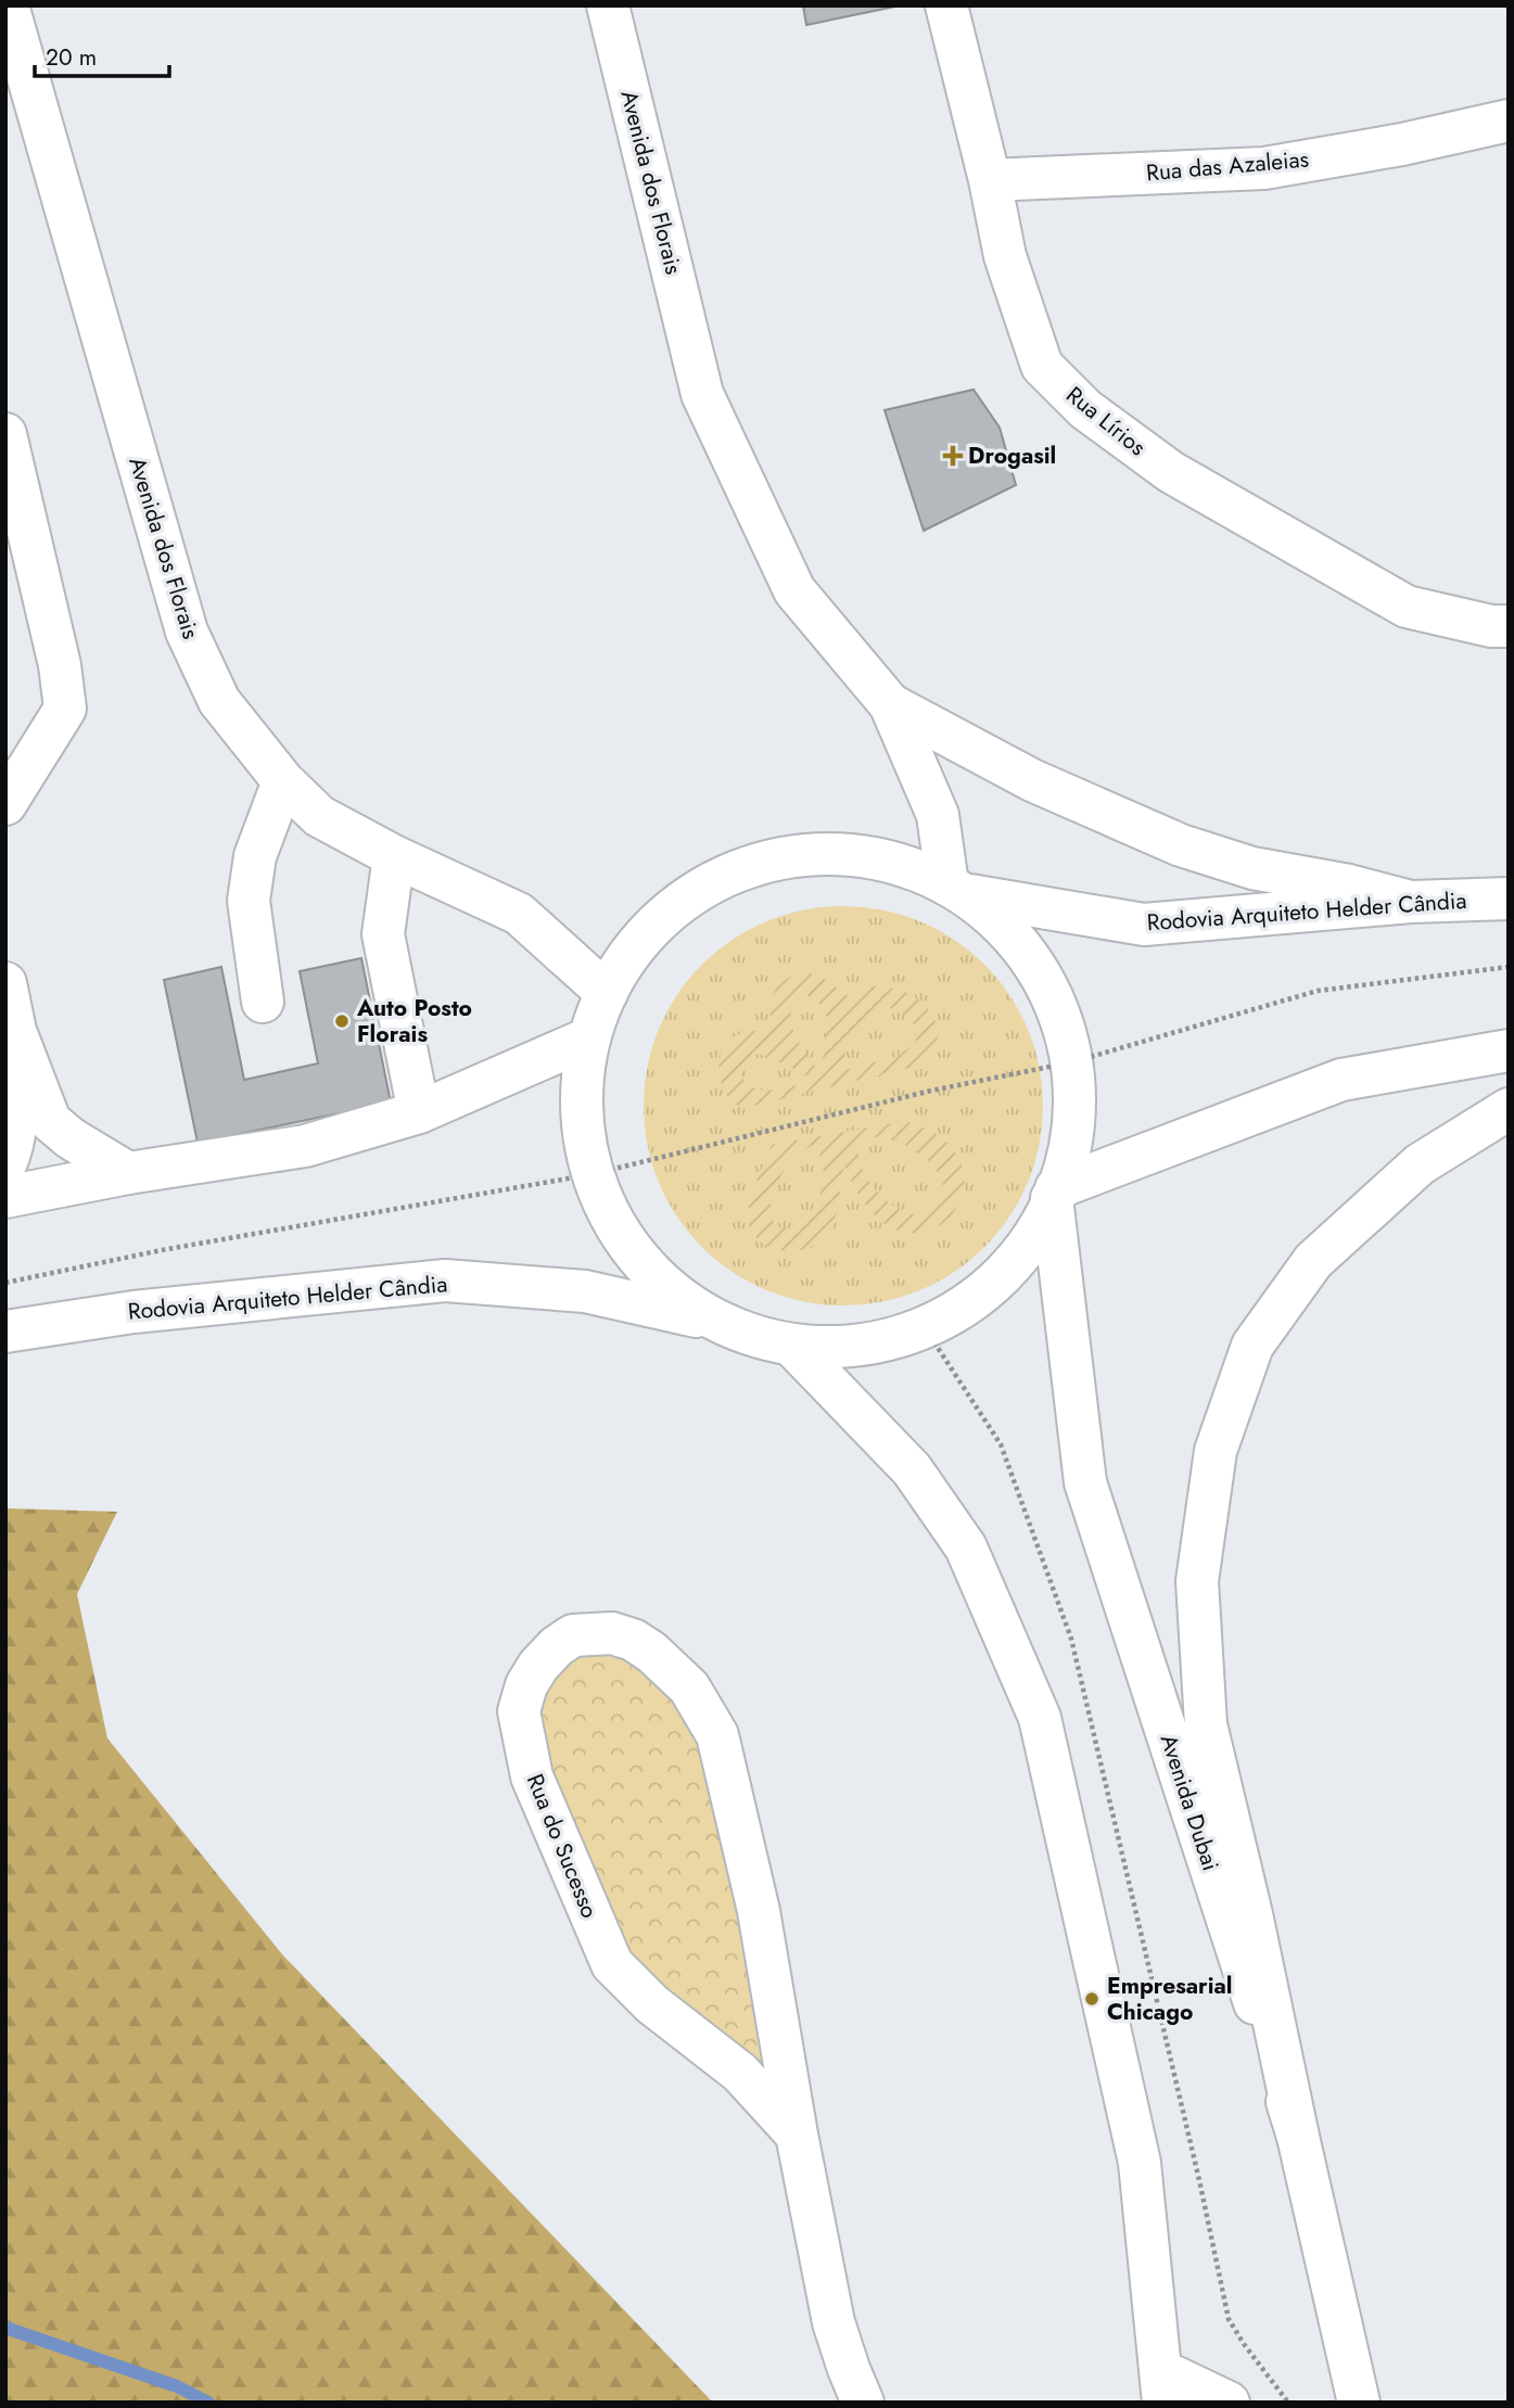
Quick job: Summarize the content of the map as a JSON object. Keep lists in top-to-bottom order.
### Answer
{
  "streets": {
    "street": [
      "Rua das Azaleias",
      "Avenida dos Florais",
      "Rua Lírios",
      "Rodovia Arquiteto Helder Cândia",
      "Avenida Dubai",
      "Rua do Sucesso"
    ]
  },
  "crossings": [
    ["Rua das Azaleias", "Rua Lírios"],
    ["Avenida dos Florais", "Rodovia Arquiteto Helder Cândia"]
  ],
  "places": {
    "health": ["Drogasil"],
    "other": ["Auto Posto Florais", "Empresarial Chicago"]
  },
  "scale_bar": "20 m"
}
